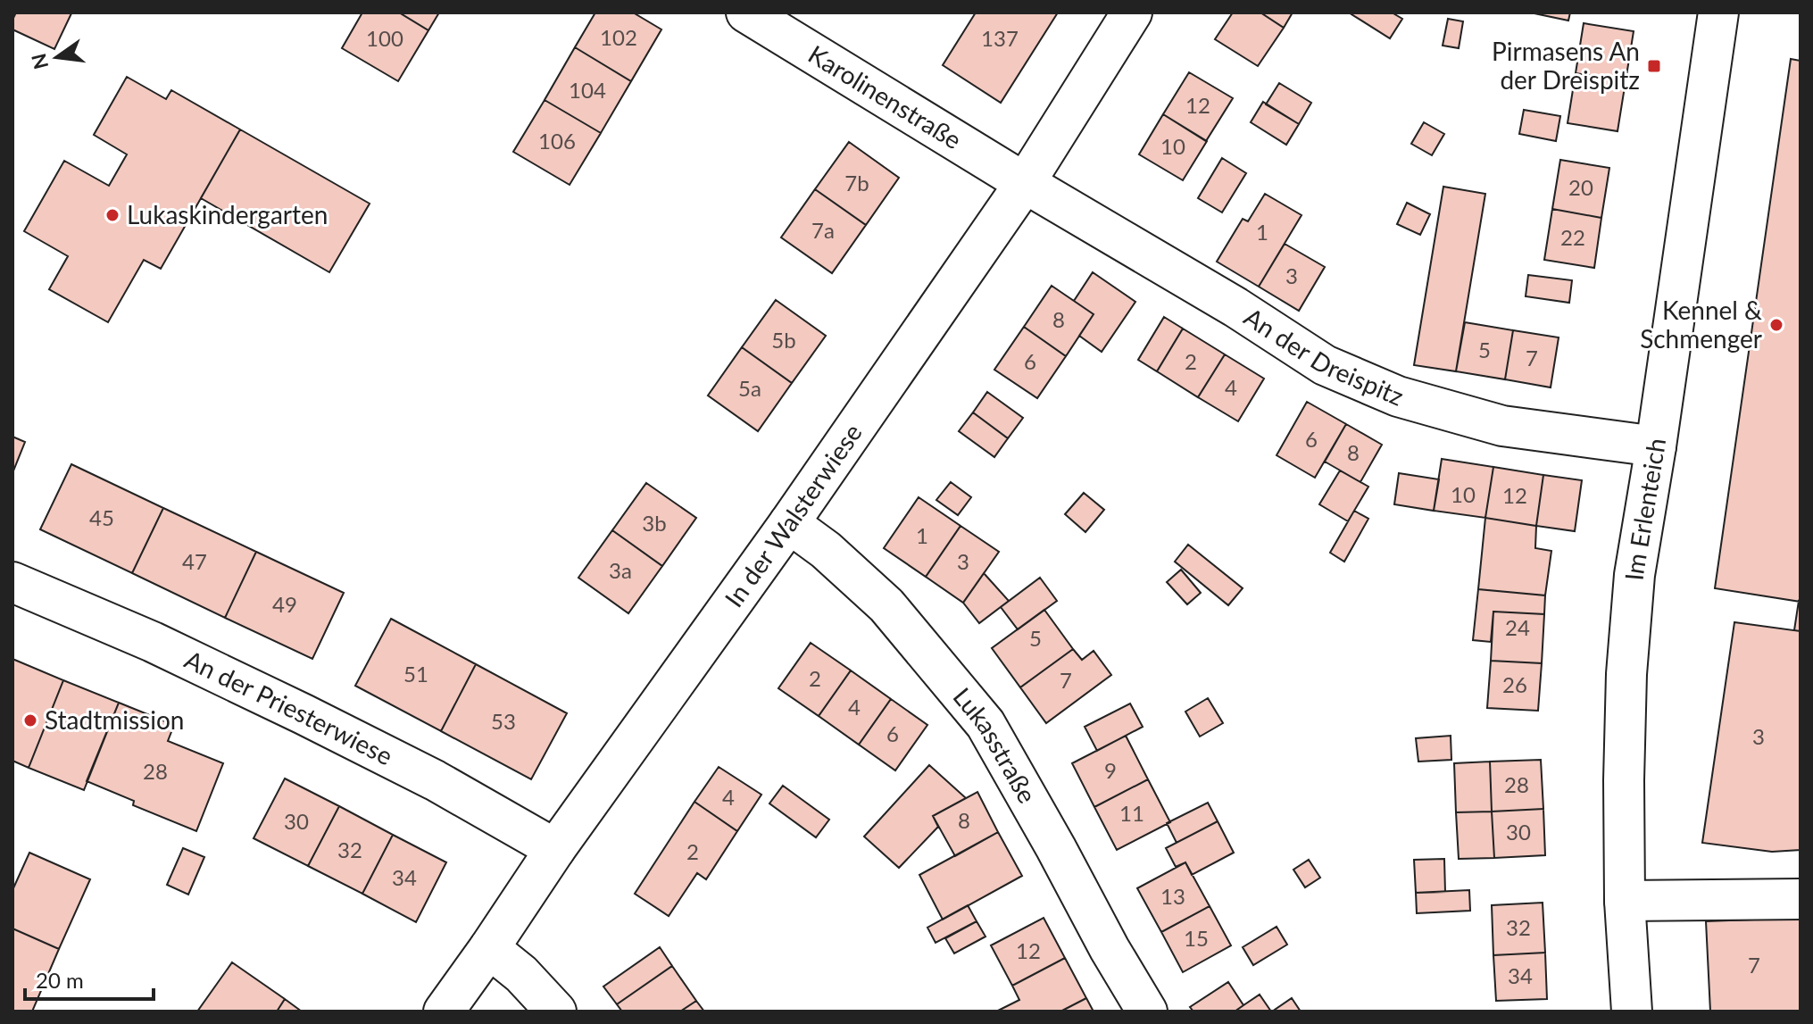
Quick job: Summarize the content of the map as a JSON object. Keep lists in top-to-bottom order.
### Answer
{
  "streets": {
    "street": [
      "Karolinenstraße",
      "An der Dreispitz",
      "Im Erlenteich",
      "In der Walsterwiese",
      "An der Priesterwiese",
      "Lukasstraße"
    ]
  },
  "crossings": [
    ["Karolinenstraße", "An der Dreispitz"],
    ["Karolinenstraße", "In der Walsterwiese"],
    ["An der Dreispitz", "Im Erlenteich"],
    ["An der Dreispitz", "In der Walsterwiese"],
    ["In der Walsterwiese", "An der Priesterwiese"],
    ["In der Walsterwiese", "Lukasstraße"]
  ],
  "places": {
    "transit": ["Pirmasens An der Dreispitz"],
    "other": ["Lukaskindergarten", "Kennel & Schmenger", "Stadtmission"]
  },
  "house_numbers": [
    "102",
    "100",
    "137",
    "104",
    "12",
    "106",
    "10",
    "7b",
    "20",
    "7a",
    "1",
    "22",
    "3",
    "8",
    "5b",
    "5",
    "7",
    "6",
    "2",
    "4",
    "5a",
    "6",
    "8",
    "10",
    "12",
    "45",
    "3b",
    "1",
    "47",
    "3",
    "3a",
    "49",
    "24",
    "5",
    "51",
    "2",
    "7",
    "26",
    "4",
    "53",
    "6",
    "3",
    "9",
    "28",
    "28",
    "4",
    "11",
    "8",
    "30",
    "30",
    "32",
    "2",
    "34",
    "13",
    "32",
    "15",
    "12",
    "7",
    "34"
  ],
  "scale_bar": "20 m",
  "north": "left"
}
